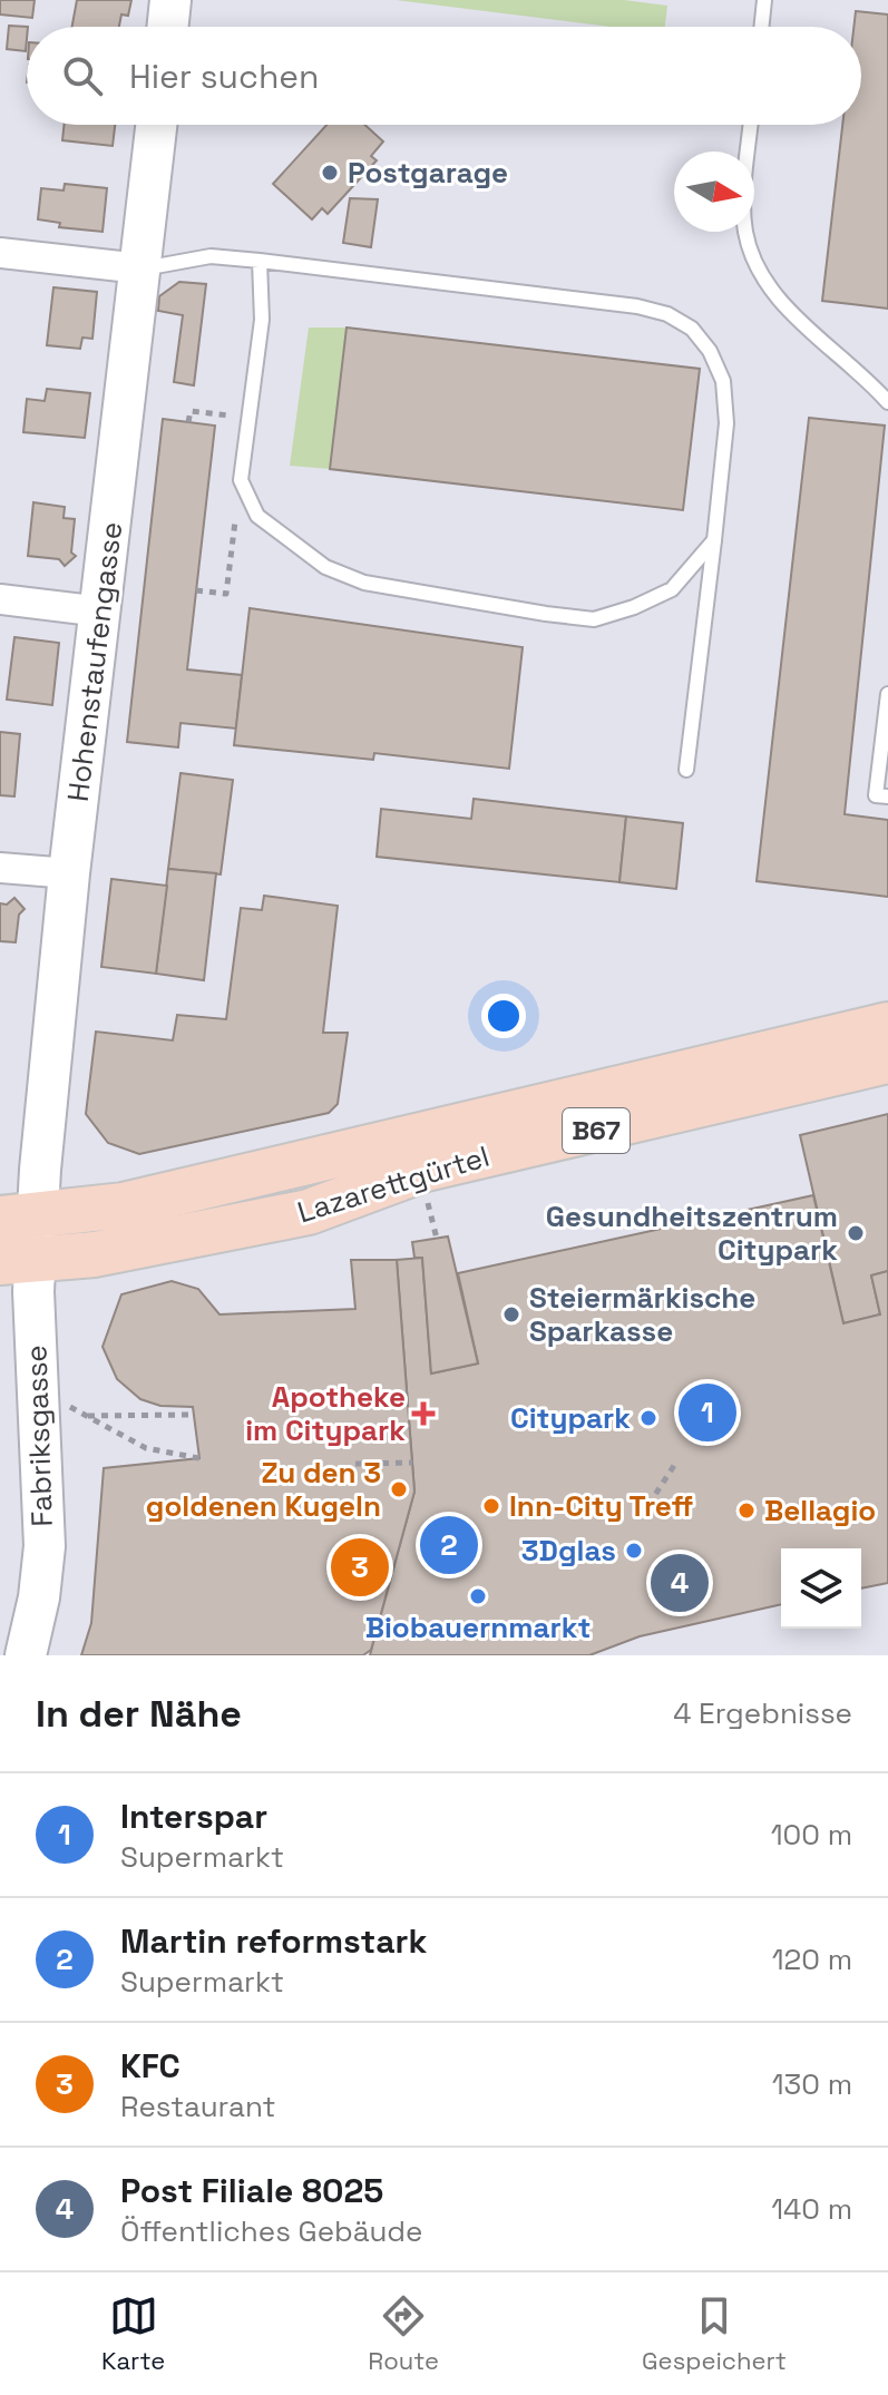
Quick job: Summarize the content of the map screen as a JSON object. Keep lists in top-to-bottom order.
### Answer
{
  "streets": {
    "main road": ["B67", "Lazarettgürtel"],
    "street": ["Hohenstaufengasse", "Fabriksgasse"]
  },
  "crossings": [
    ["Hohenstaufengasse", "Lazarettgürtel"],
    ["Hohenstaufengasse", "Fabriksgasse"],
    ["Lazarettgürtel", "Fabriksgasse"]
  ],
  "places": {
    "other": [
      "Postgarage",
      "Gesundheitszentrum Citypark",
      "Steiermärkische Sparkasse",
      "Citypark",
      "Zu den 3 goldenen Kugeln",
      "Inn-City Treff",
      "Bellagio",
      "3Dglas",
      "Biobauernmarkt"
    ],
    "health": ["Apotheke im Citypark"]
  },
  "north": "right",
  "page": {
    "search": "Hier suchen",
    "pins": [
      "1",
      "2",
      "3",
      "4"
    ],
    "heading": ["In der Nähe", "4 Ergebnisse"],
    "list": [
      {
        "mark": "1",
        "name": "Interspar",
        "note": "Supermarkt",
        "value": "100 m"
      },
      {
        "mark": "2",
        "name": "Martin reformstark",
        "note": "Supermarkt",
        "value": "120 m"
      },
      {
        "mark": "3",
        "name": "KFC",
        "note": "Restaurant",
        "value": "130 m"
      },
      {
        "mark": "4",
        "name": "Post Filiale 8025",
        "note": "Öffentliches Gebäude",
        "value": "140 m"
      }
    ],
    "nav": ["Karte", "Route", "Gespeichert"]
  }
}
